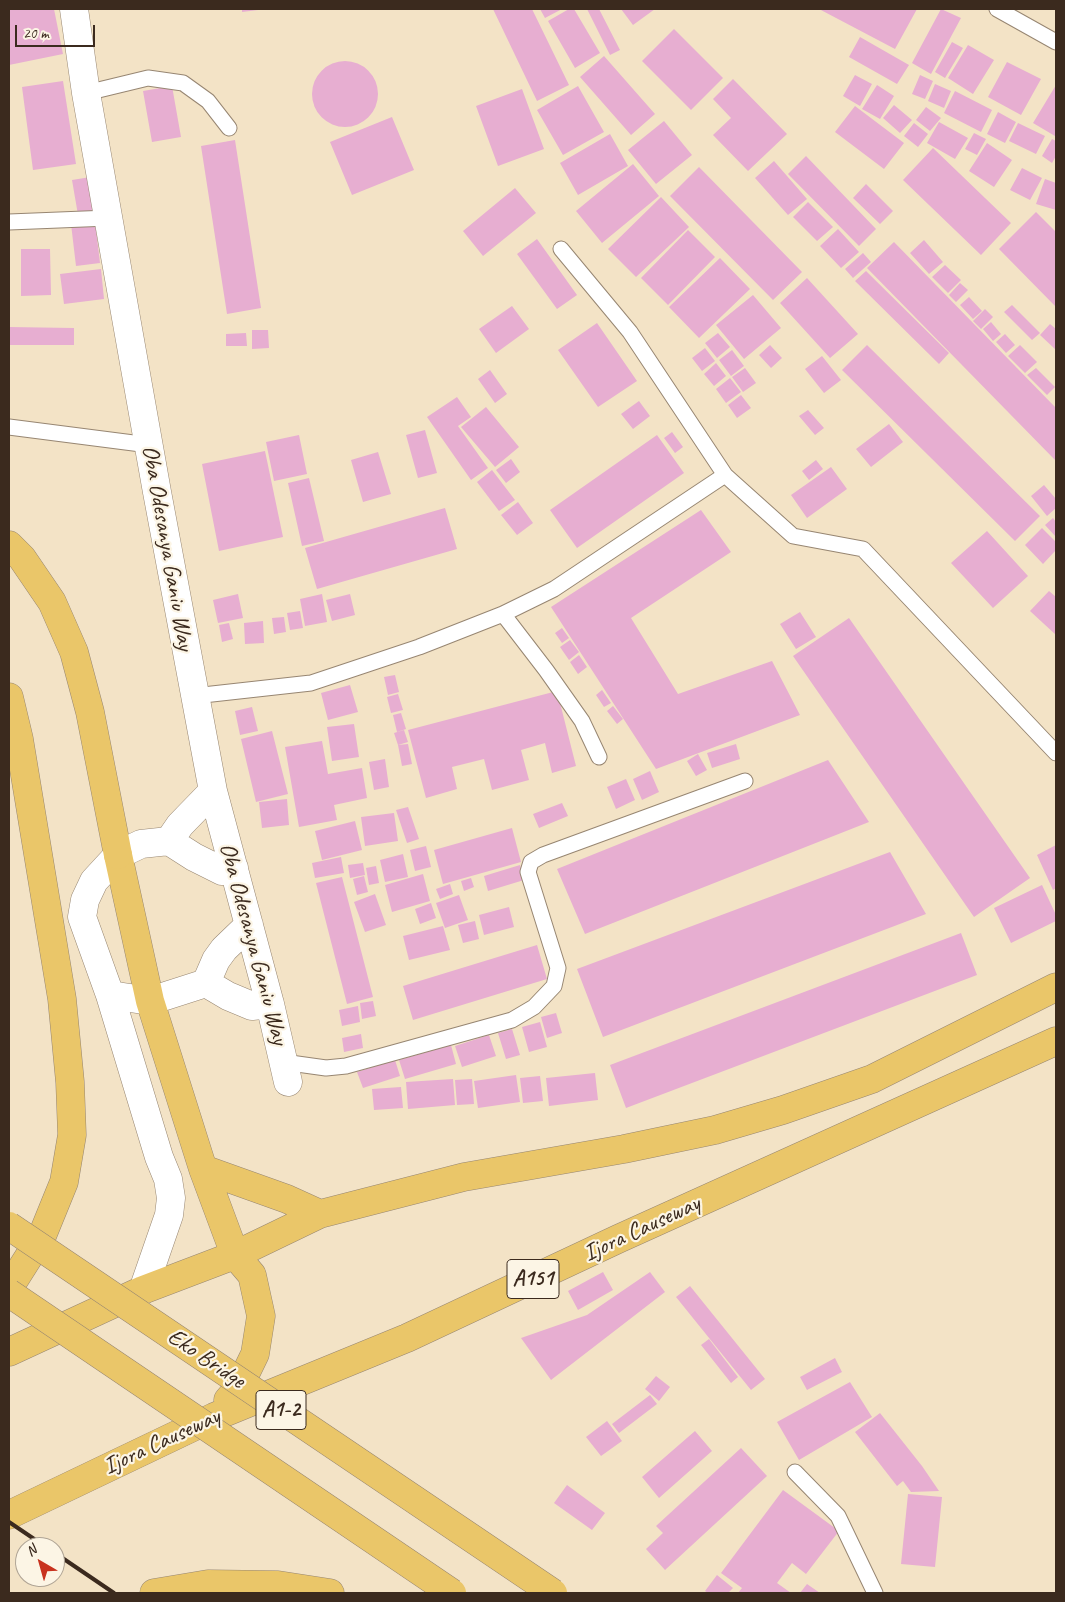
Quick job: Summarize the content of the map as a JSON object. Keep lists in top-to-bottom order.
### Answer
{
  "streets": {
    "main road": [
      "Ijora Causeway",
      "A151",
      "Eko Bridge",
      "A1-2"
    ],
    "street": ["Oba Odesanya Ganiu Way"]
  },
  "scale_bar": "20 m",
  "north": "top left"
}
